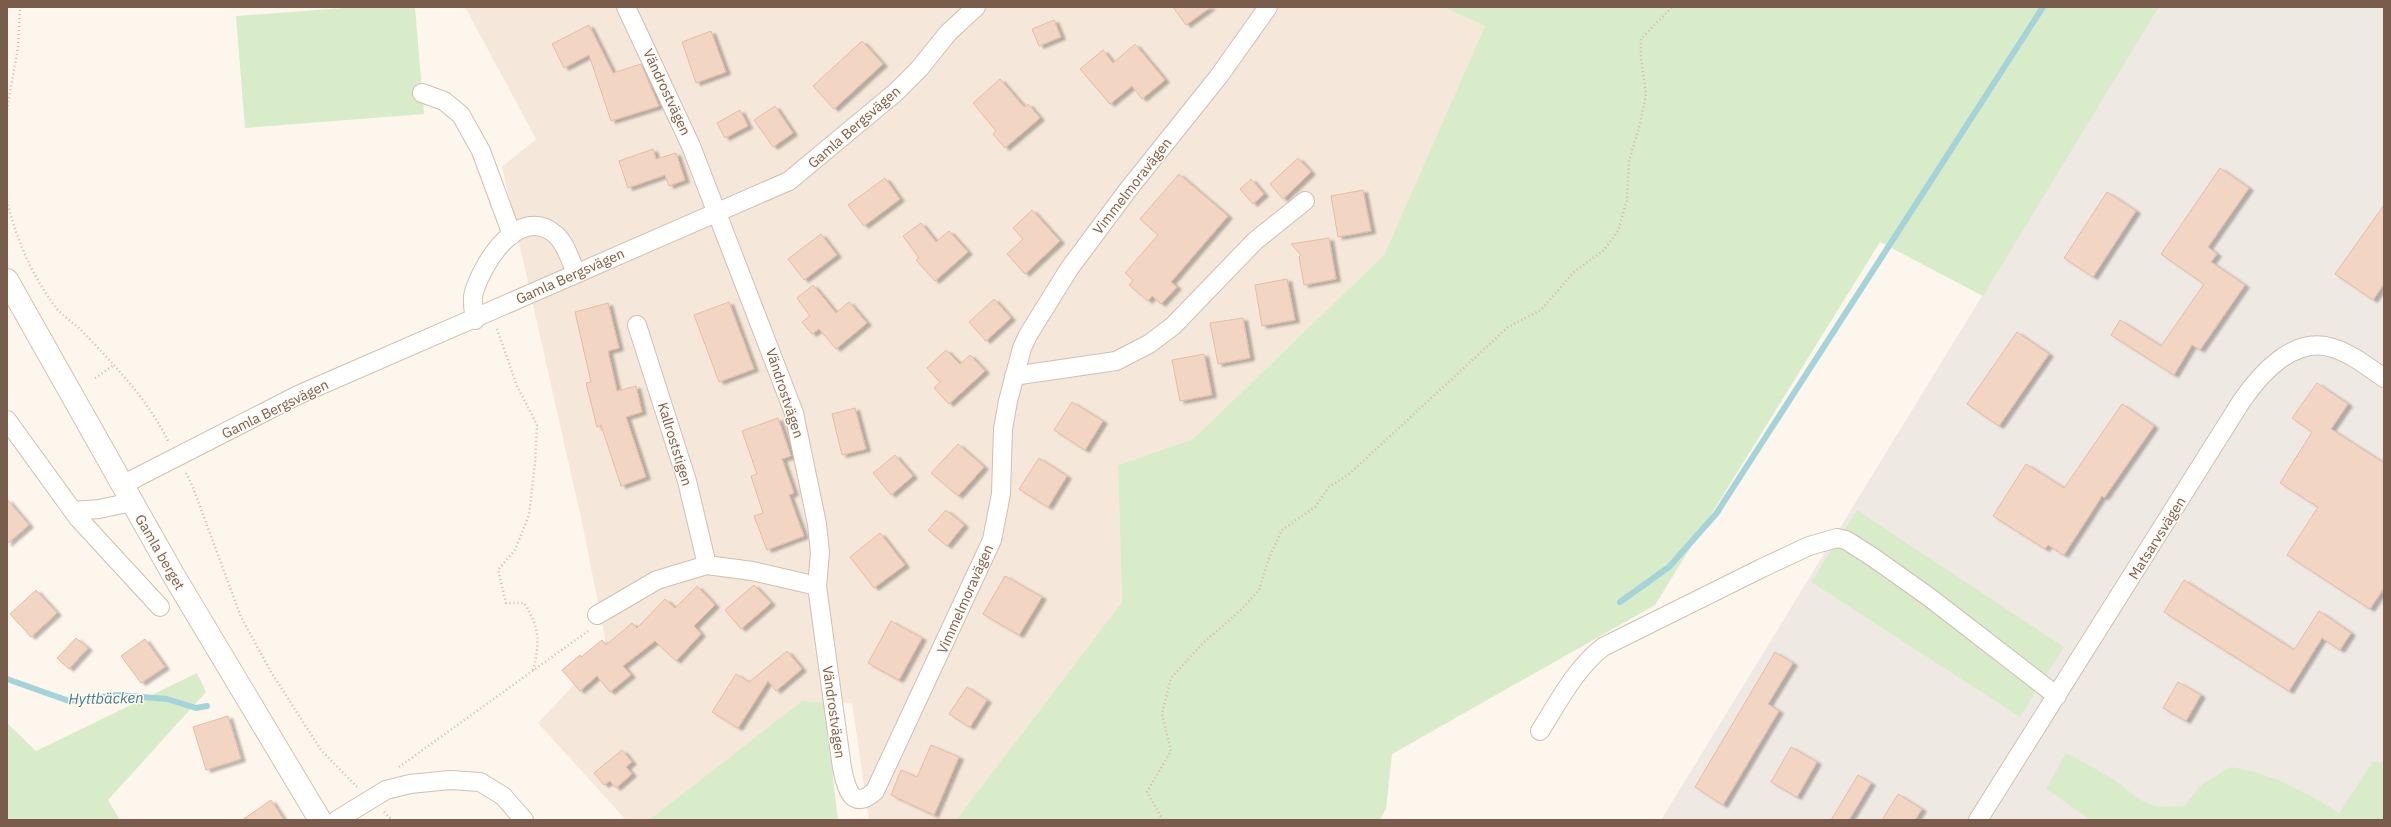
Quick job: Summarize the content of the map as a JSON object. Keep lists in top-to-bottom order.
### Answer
{
  "streets": {
    "main road": ["Gamla berget"],
    "street": [
      "Vändrostvägen",
      "Gamla Bergsvägen",
      "Vimmelmoravägen",
      "Kallroststigen",
      "Matsarvsvägen"
    ]
  },
  "crossings": [
    ["Vändrostvägen", "Gamla Bergsvägen"],
    ["Vändrostvägen", "Vimmelmoravägen"],
    ["Gamla Bergsvägen", "Gamla berget"]
  ],
  "water": ["Hyttbäcken"]
}
